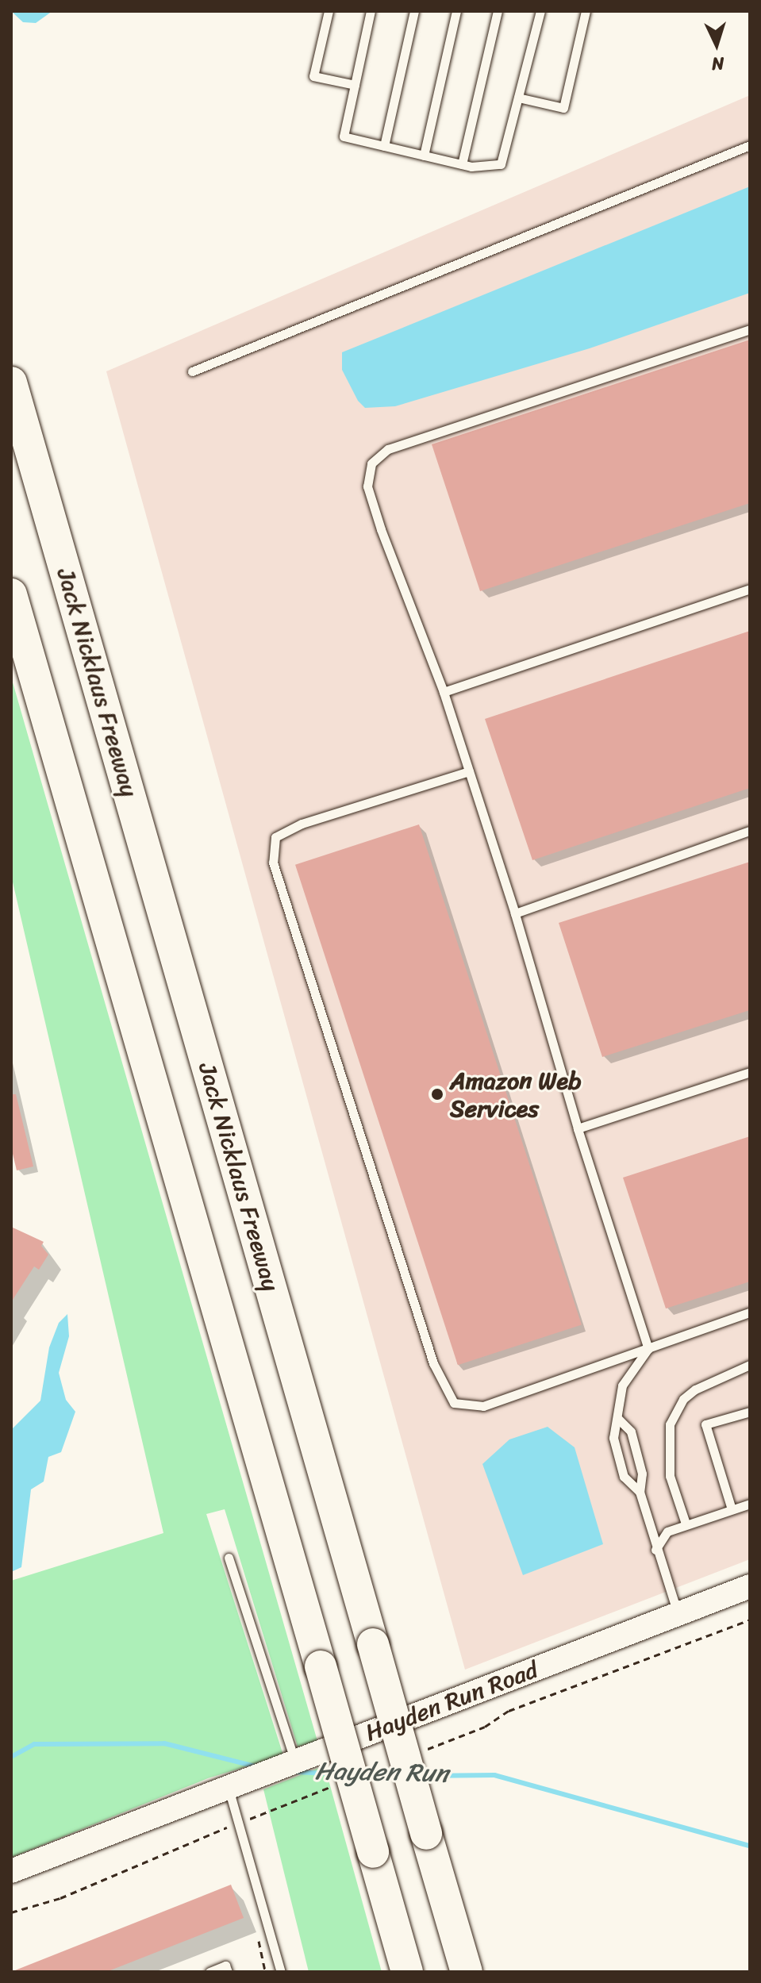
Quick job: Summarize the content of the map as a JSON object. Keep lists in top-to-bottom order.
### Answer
{
  "streets": {
    "highway": ["Jack Nicklaus Freeway"],
    "main road": ["Hayden Run Road"]
  },
  "water": ["Hayden Run"],
  "places": ["Amazon Web Services"],
  "north": "bottom"
}
